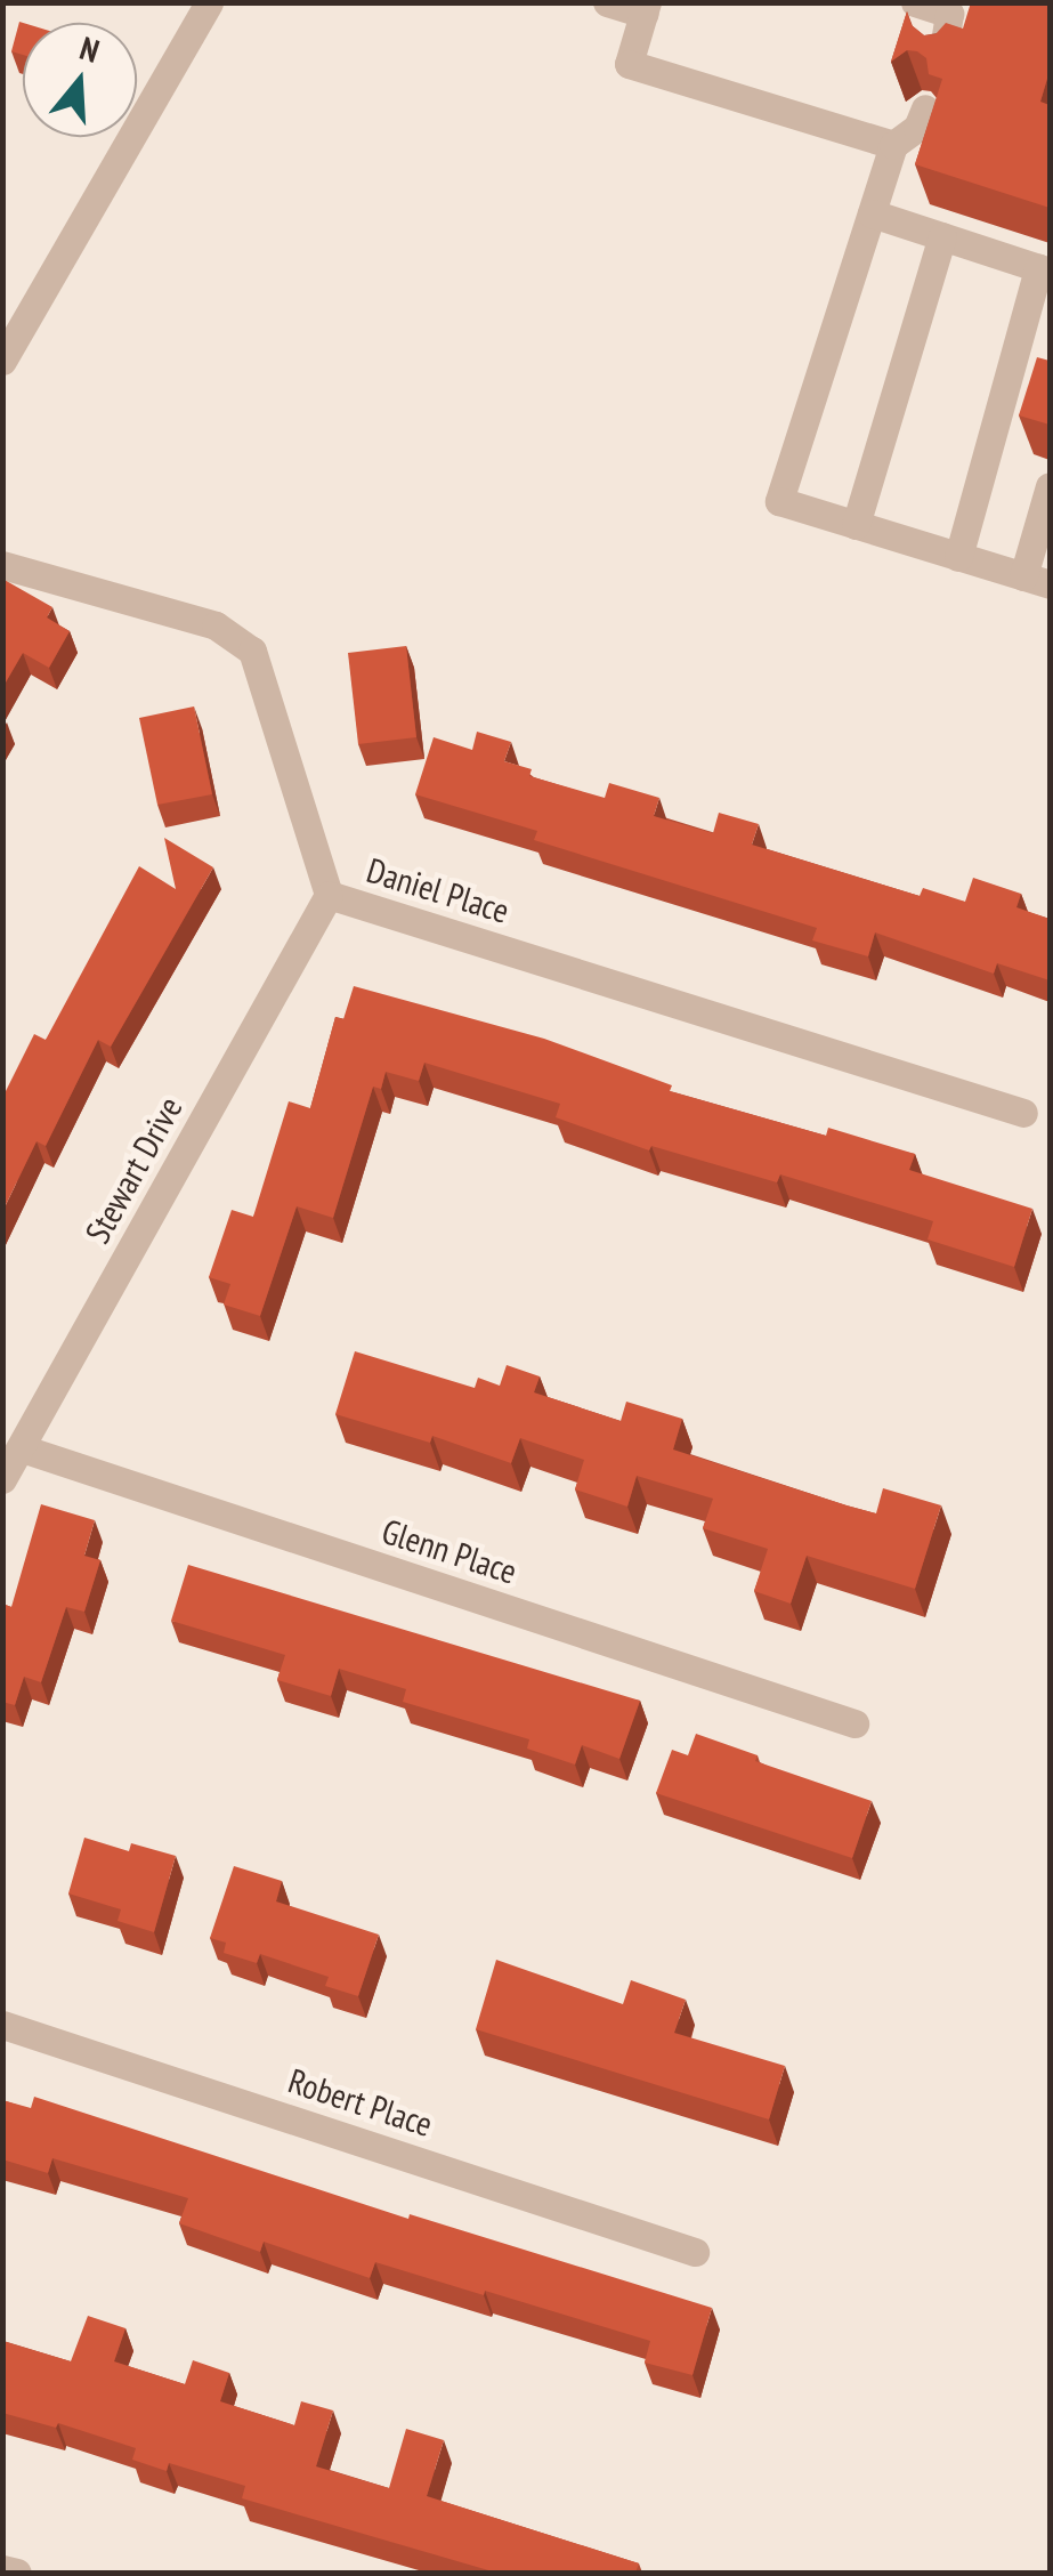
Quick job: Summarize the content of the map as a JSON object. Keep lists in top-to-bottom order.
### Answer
{
  "streets": {
    "street": [
      "Daniel Place",
      "Stewart Drive",
      "Glenn Place",
      "Robert Place"
    ]
  },
  "crossings": [
    ["Daniel Place", "Stewart Drive"],
    ["Stewart Drive", "Glenn Place"]
  ],
  "north": "top"
}
